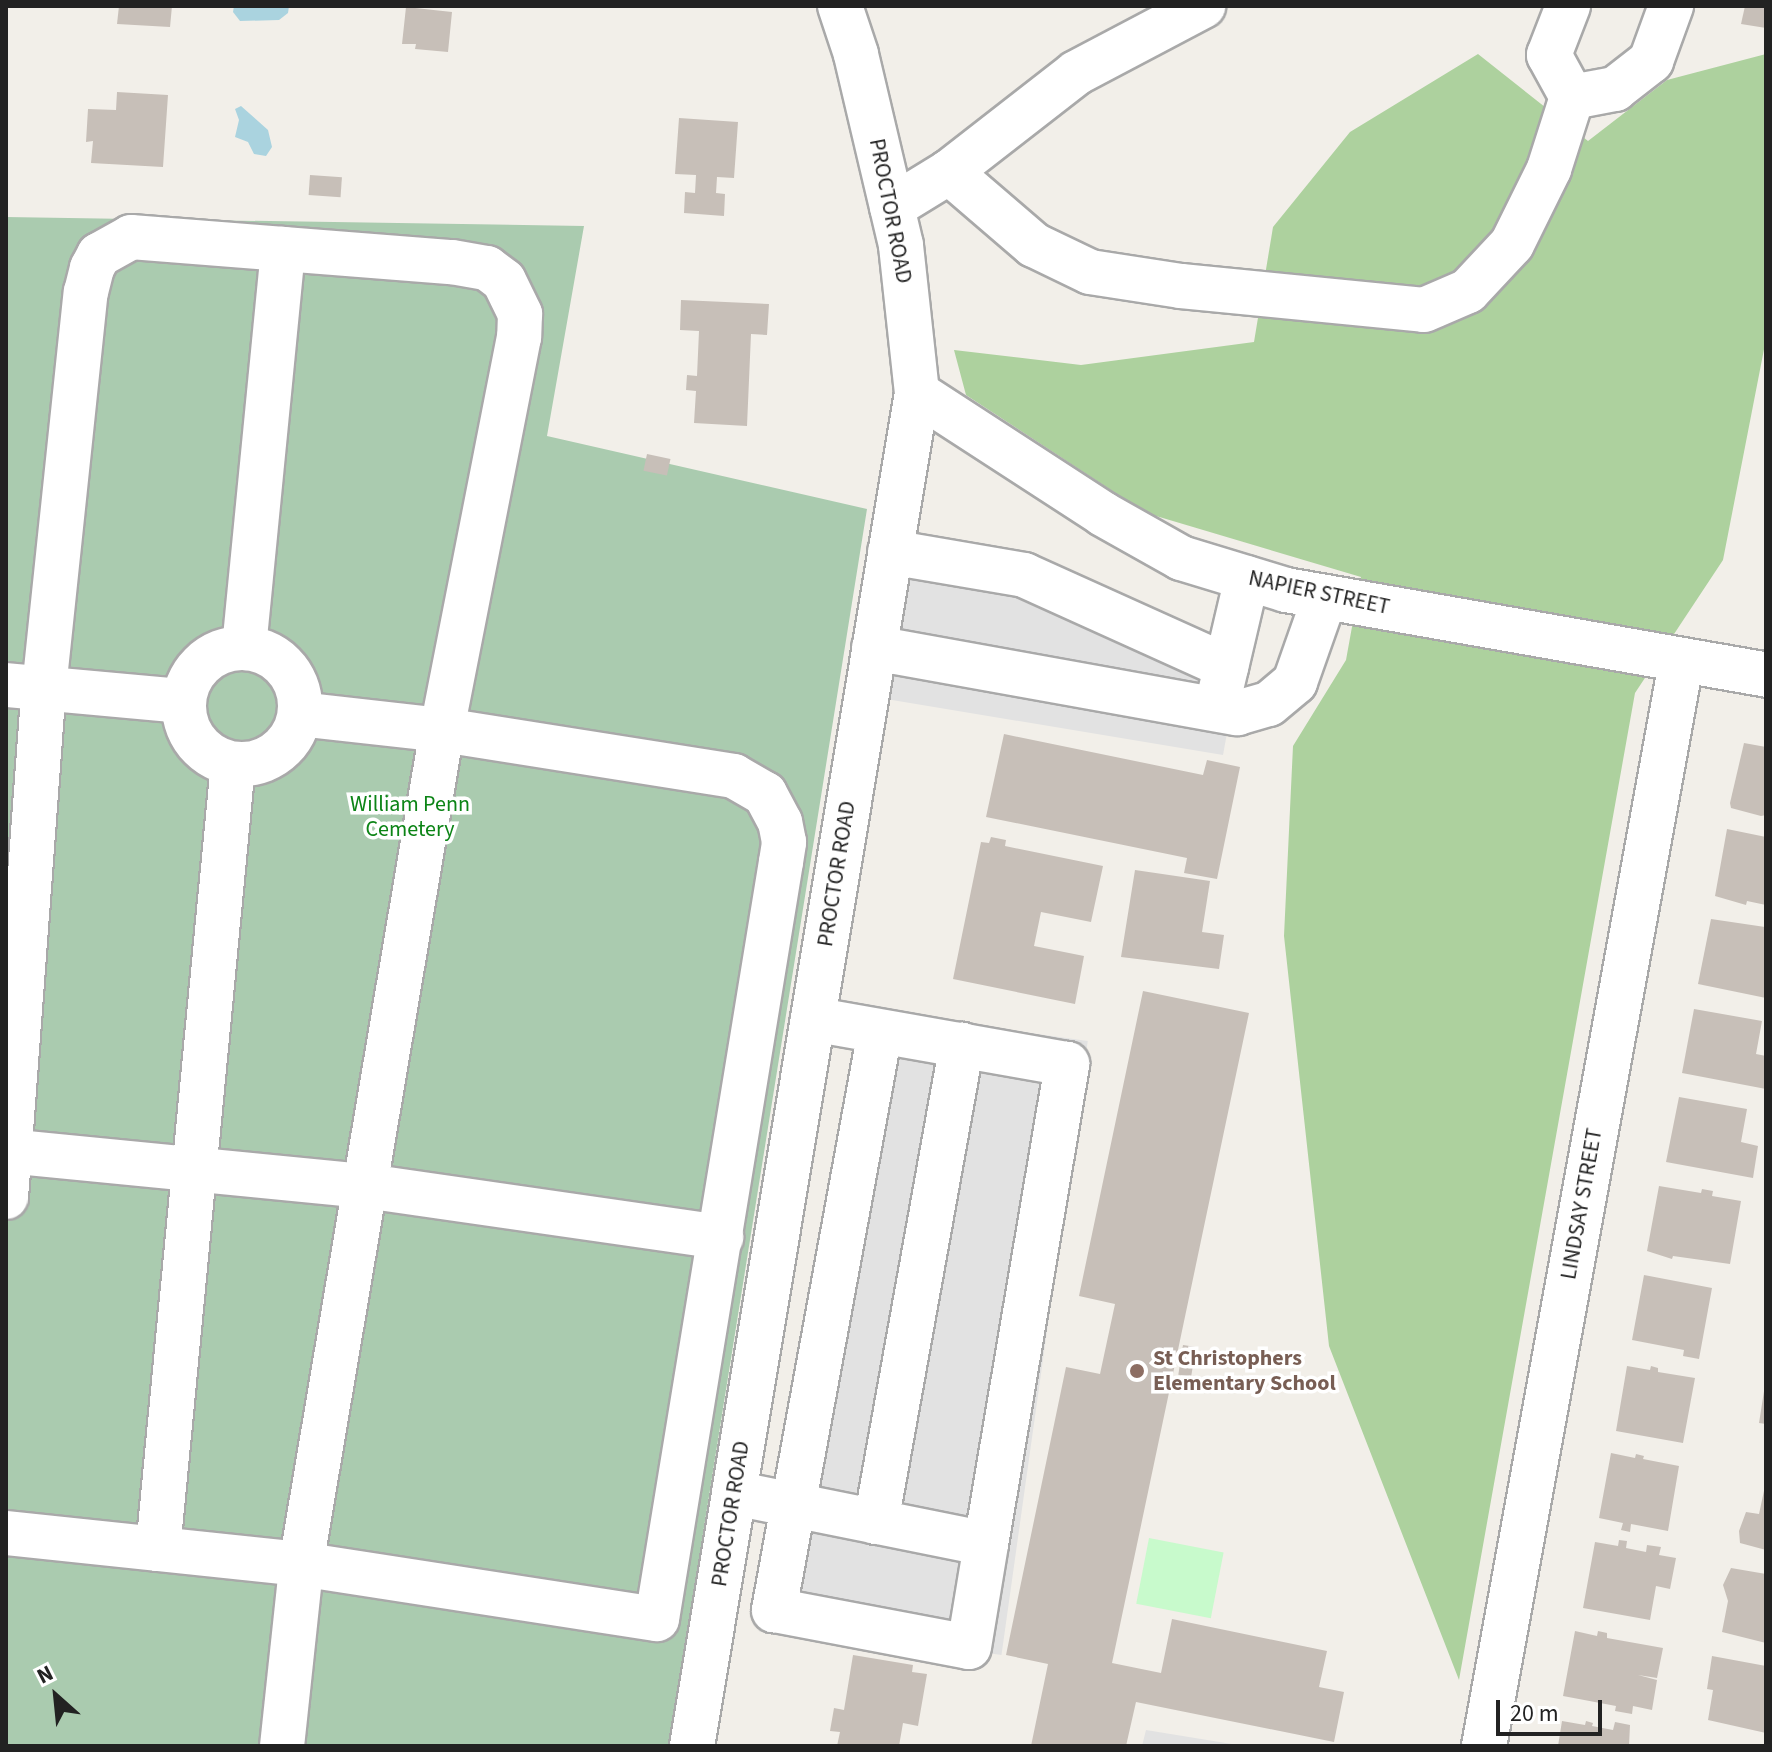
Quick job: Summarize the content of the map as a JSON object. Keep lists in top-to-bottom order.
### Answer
{
  "streets": {
    "street": ["PROCTOR ROAD", "NAPIER STREET", "LINDSAY STREET"]
  },
  "crossings": [
    ["PROCTOR ROAD", "NAPIER STREET"],
    ["NAPIER STREET", "LINDSAY STREET"]
  ],
  "parks": ["William Penn Cemetery"],
  "places": ["St Christophers Elementary School"],
  "scale_bar": "20 m",
  "north": "top left"
}
